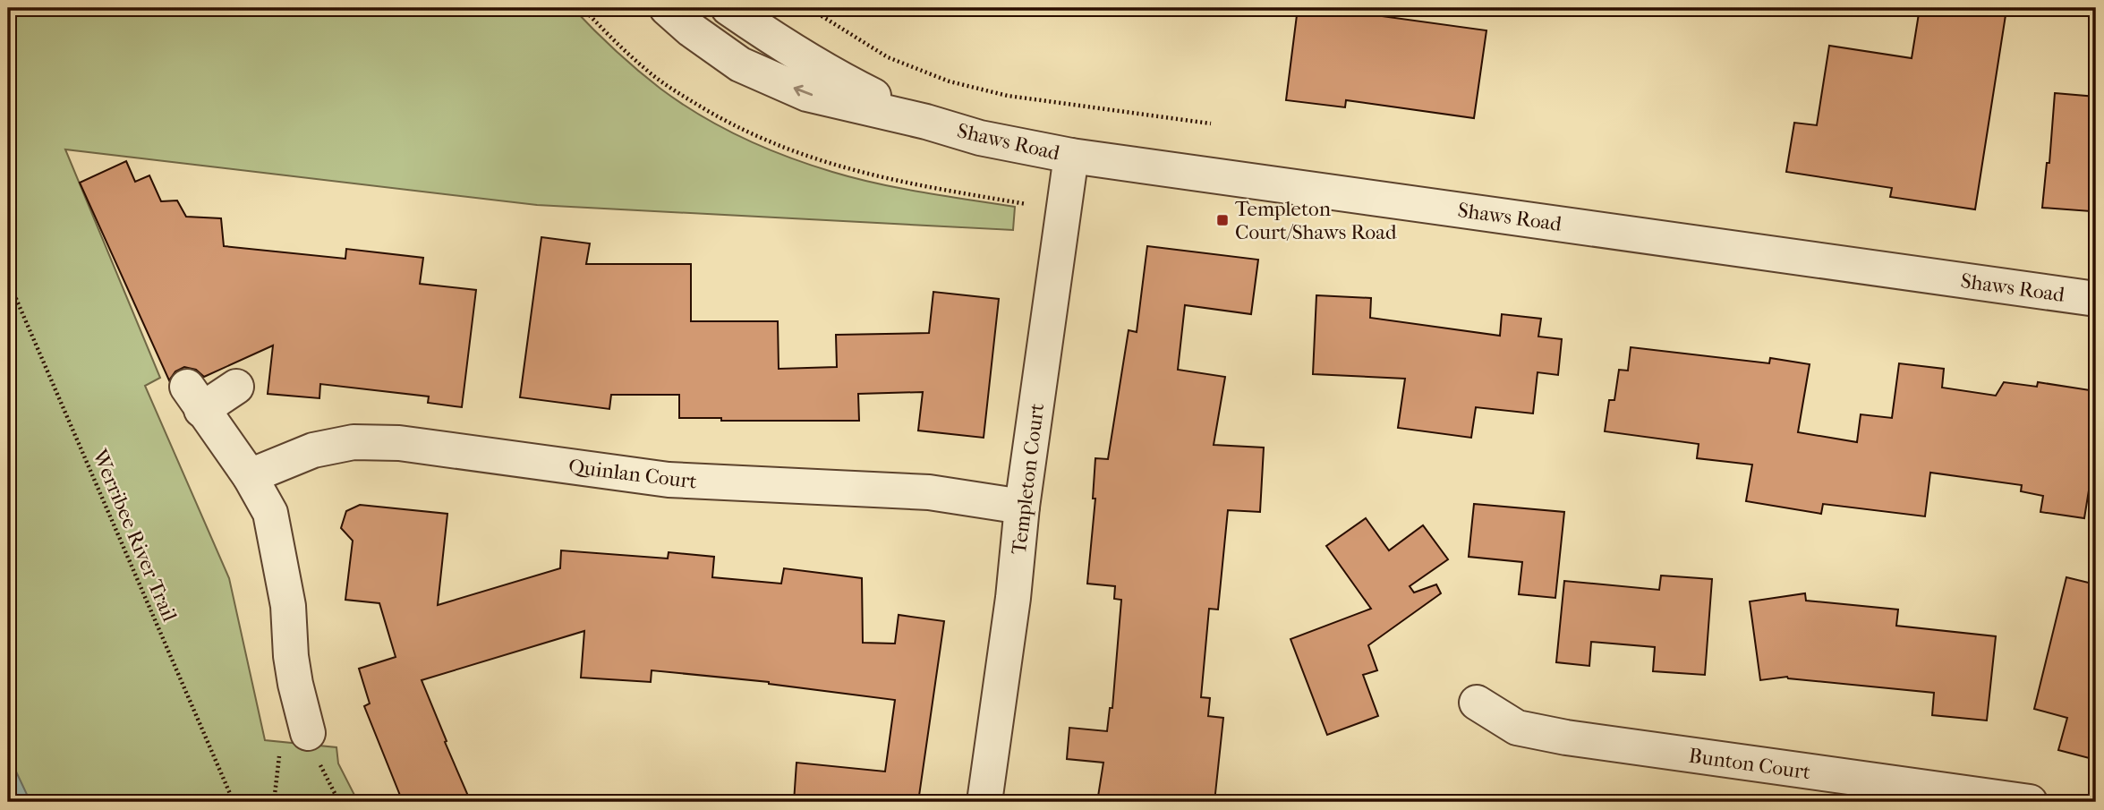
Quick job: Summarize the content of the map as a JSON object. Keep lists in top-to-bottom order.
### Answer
{
  "streets": {
    "street": [
      "Shaws Road",
      "Quinlan Court",
      "Templeton Court",
      "Bunton Court"
    ],
    "path": ["Werribee River Trail"]
  },
  "crossings": [
    ["Shaws Road", "Templeton Court"],
    ["Quinlan Court", "Templeton Court"]
  ],
  "places": {
    "transit": ["Templeton Court/Shaws Road"]
  }
}
